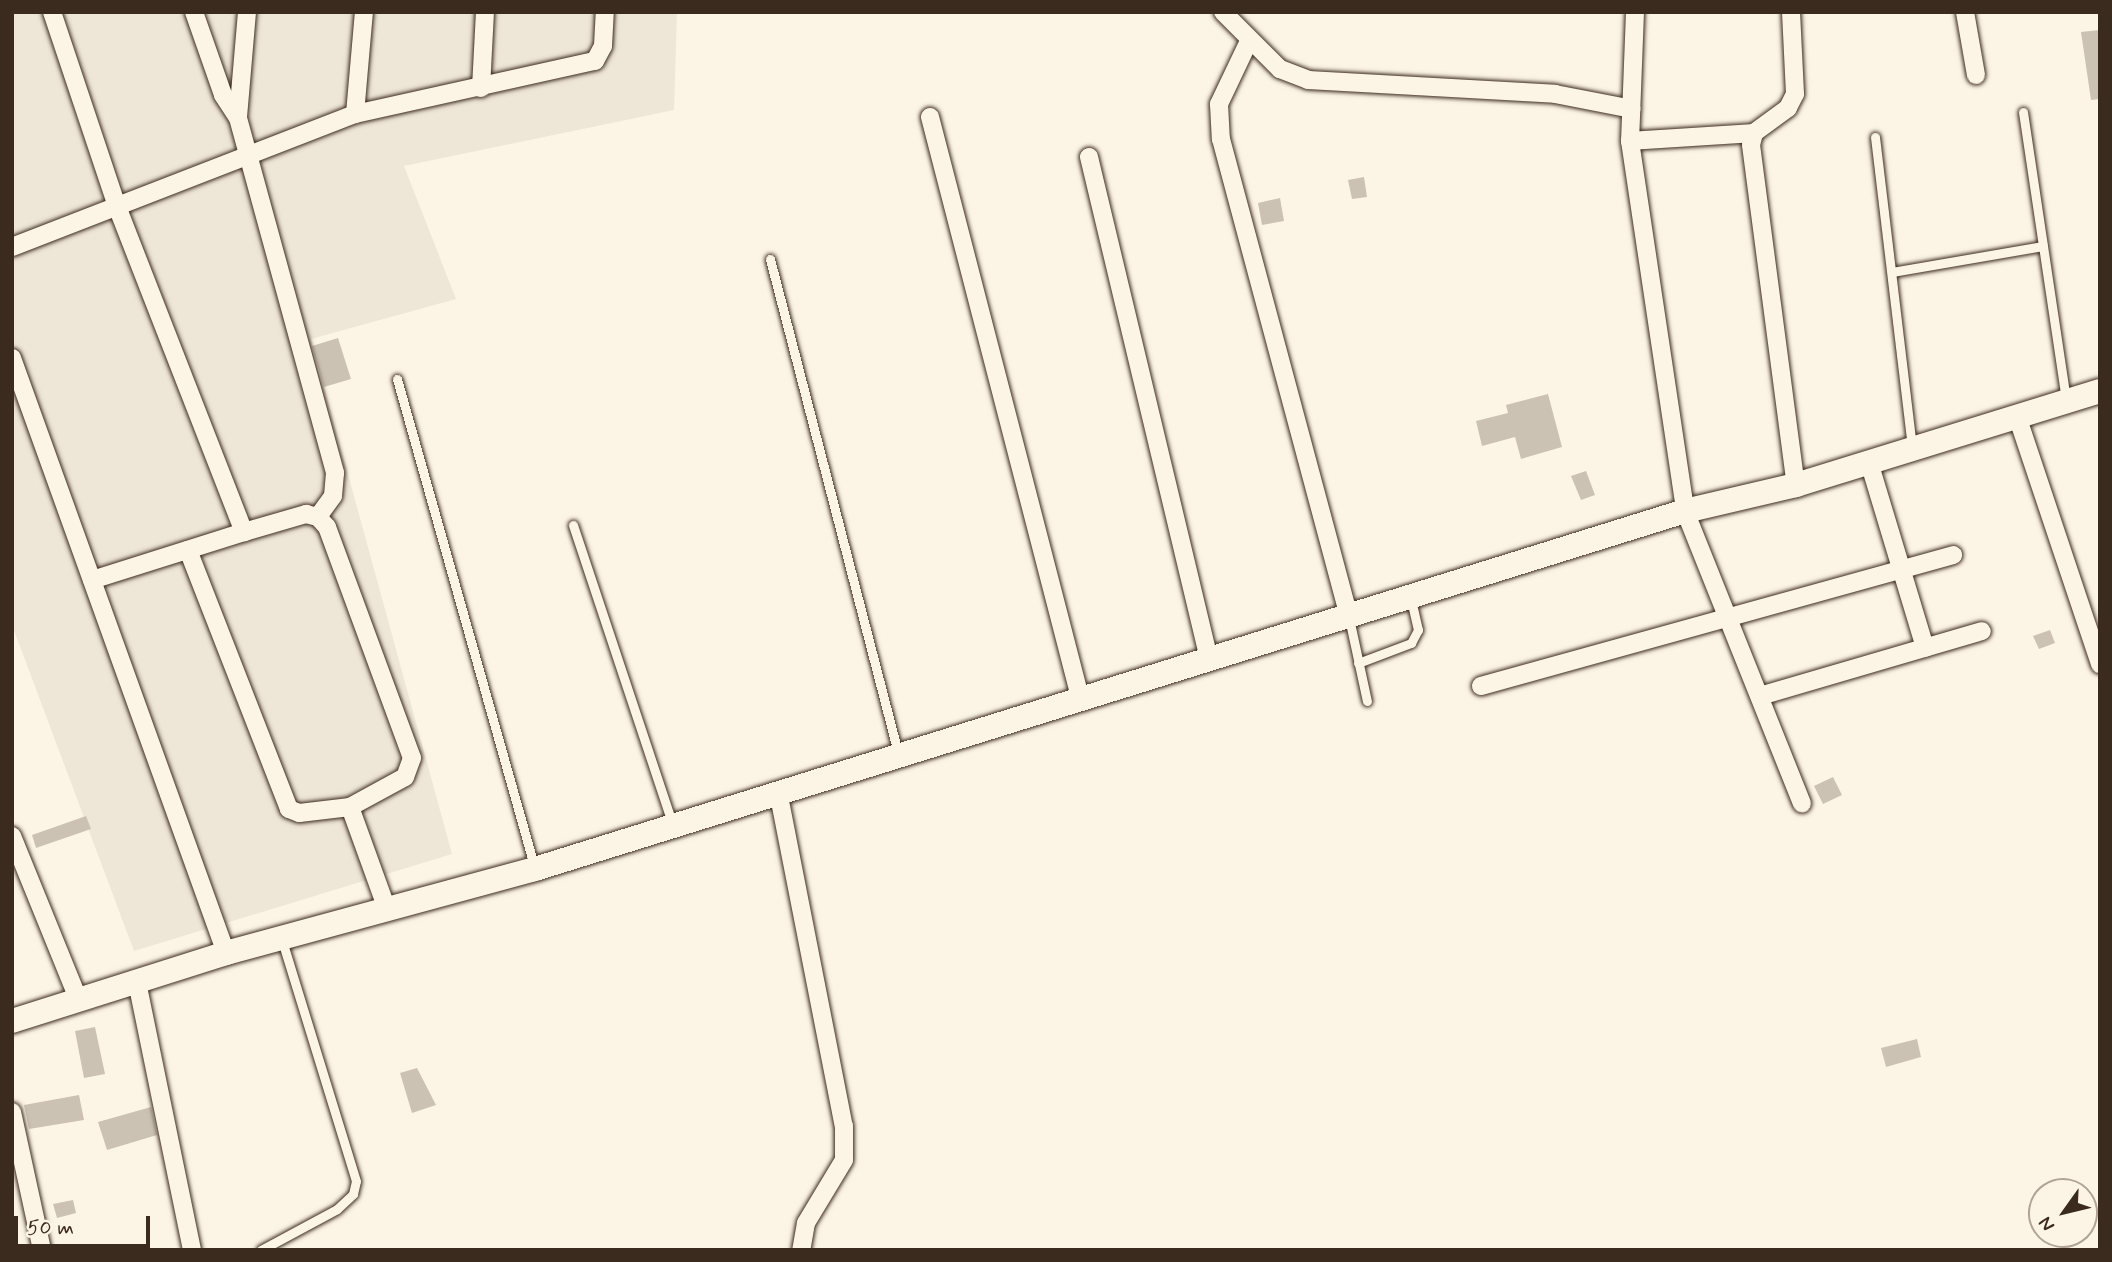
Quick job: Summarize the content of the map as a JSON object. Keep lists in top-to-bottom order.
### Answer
{
  "scale_bar": "50 m",
  "north": "bottom left"
}
